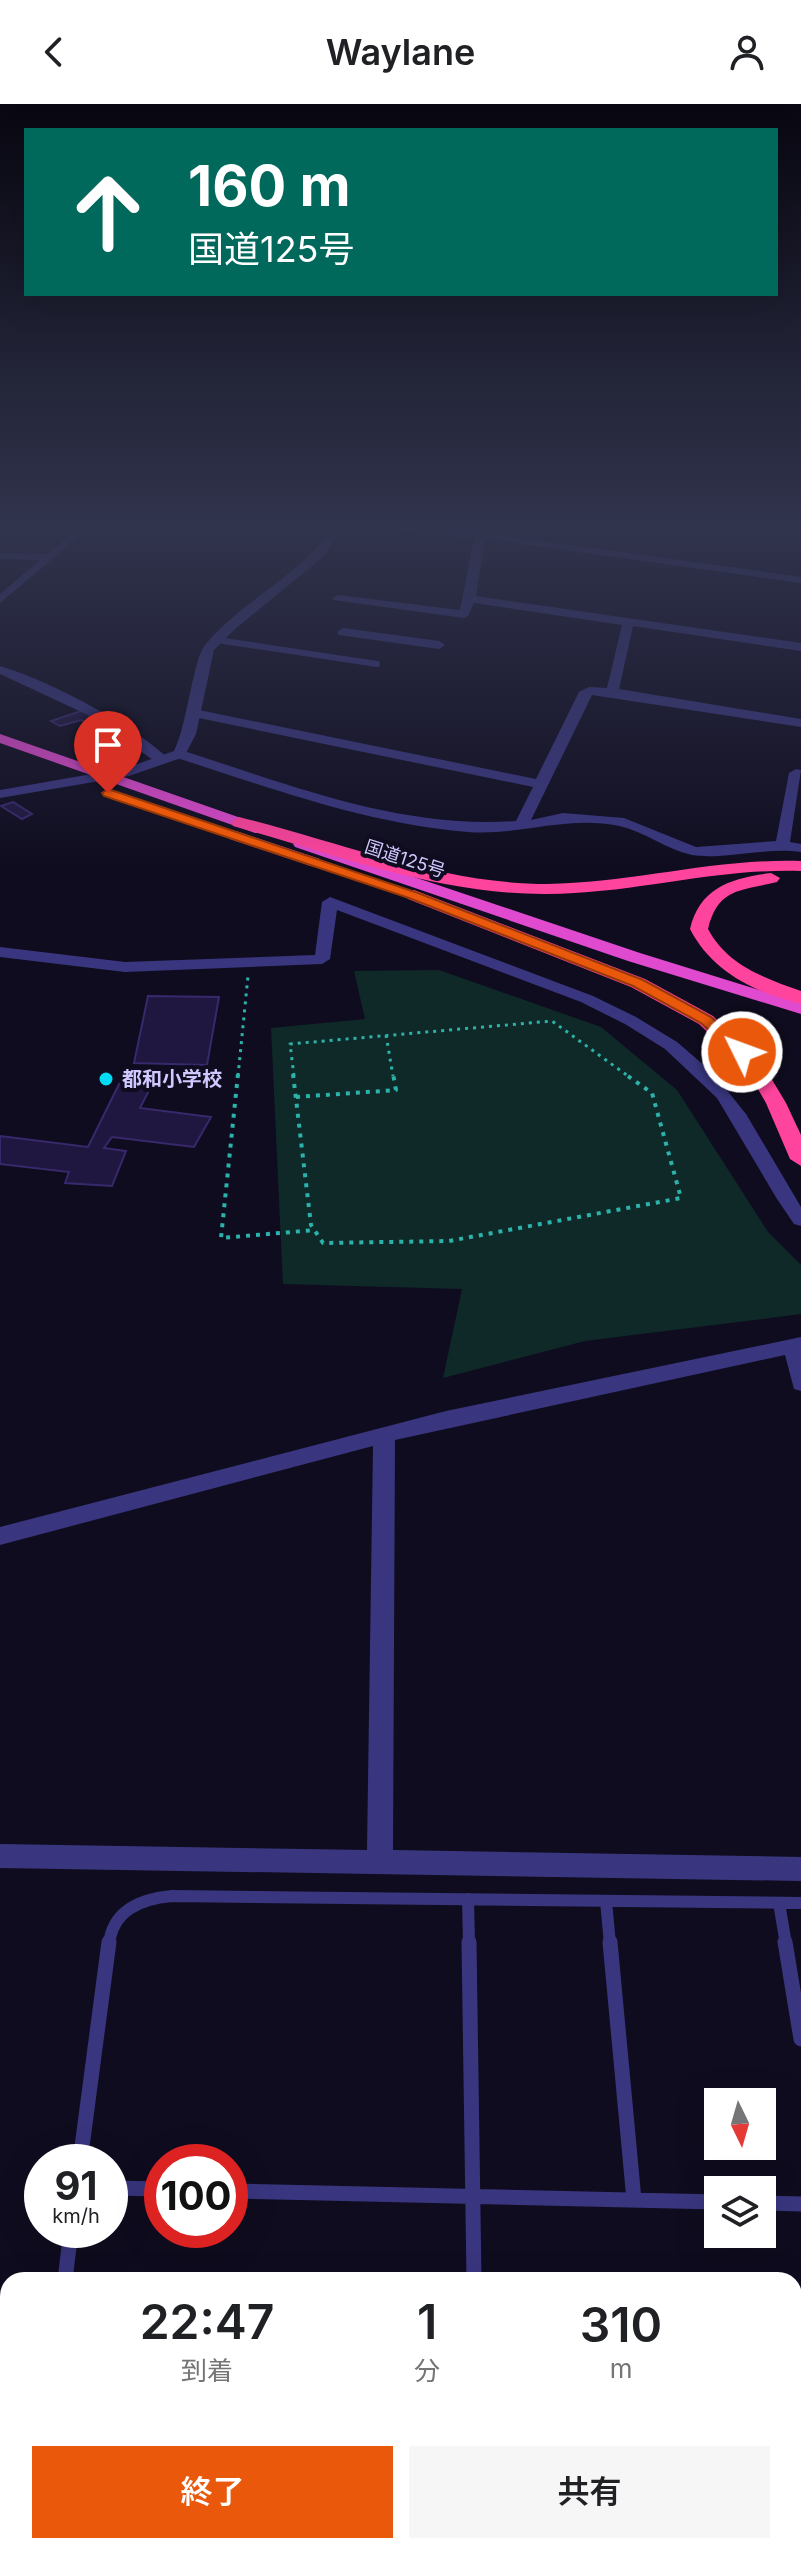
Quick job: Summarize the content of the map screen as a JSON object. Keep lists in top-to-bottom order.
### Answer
{
  "streets": {
    "highway": ["国道125号"]
  },
  "places": ["都和小学校"],
  "north": "bottom",
  "page": {
    "header": "Waylane",
    "turn": ["160 m", "国道125号"],
    "speed": "91 km/h",
    "limit": "100",
    "eta": [
      "22:47",
      "到着",
      "1",
      "分",
      "310",
      "m"
    ],
    "buttons": ["終了", "共有"]
  }
}
